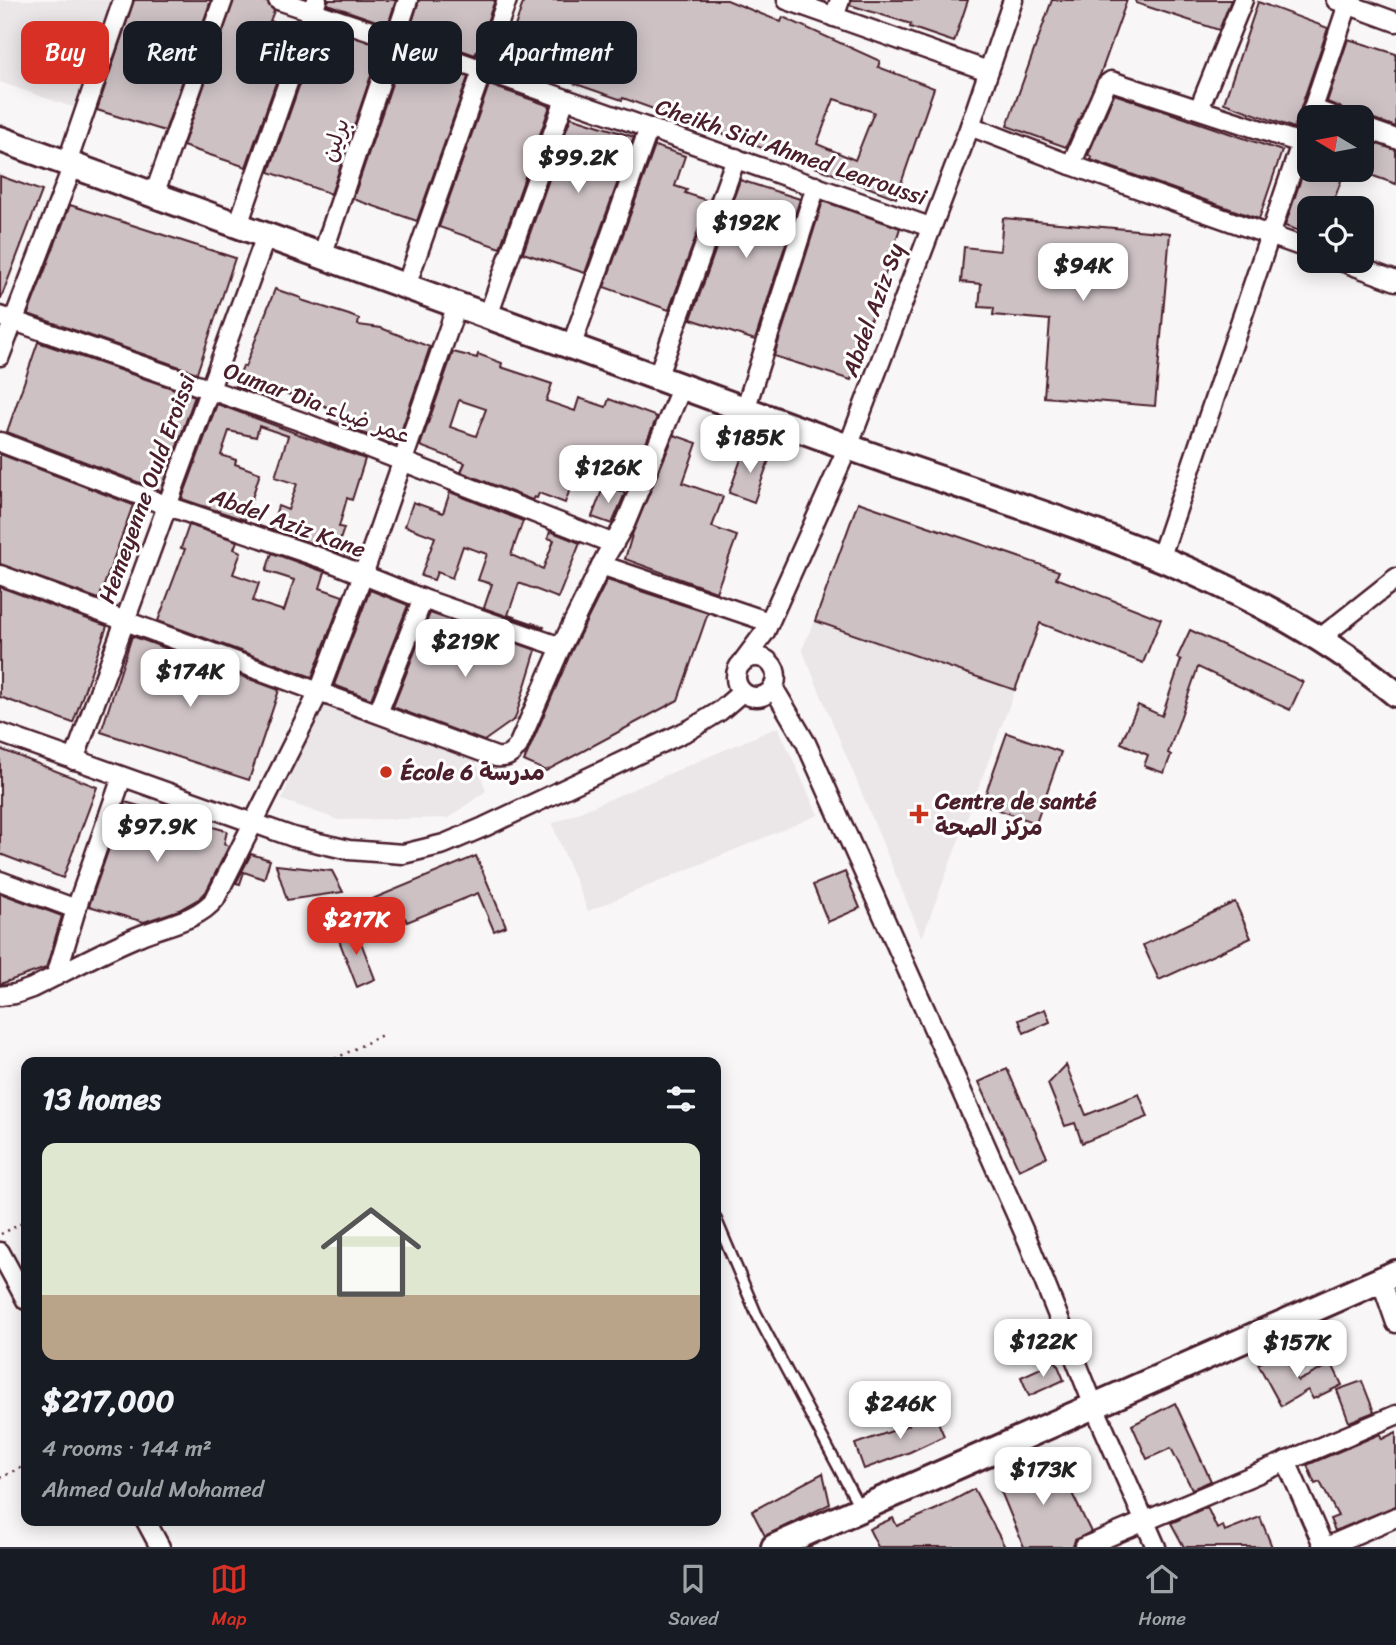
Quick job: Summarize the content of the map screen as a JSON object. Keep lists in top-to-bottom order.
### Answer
{
  "streets": {
    "street": [
      "برلين",
      "Cheikh Sid'Ahmed Learoussi",
      "Abdel Aziz Sy",
      "Oumar Dia عمر ضياء",
      "Hemeyenne Ould Eroissi",
      "Abdel Aziz Kane"
    ]
  },
  "crossings": [
    ["Cheikh Sid'Ahmed Learoussi", "Abdel Aziz Sy"],
    ["Oumar Dia عمر ضياء", "Hemeyenne Ould Eroissi"],
    ["Hemeyenne Ould Eroissi", "Abdel Aziz Kane"]
  ],
  "places": {
    "other": ["École 6 مدرسة"],
    "health": ["Centre de santé مركز الصحة"]
  },
  "north": "left",
  "page": {
    "chip": [
      "Buy",
      "Rent",
      "Filters",
      "New",
      "Apartment"
    ],
    "price": [
      "$99.2K",
      "$192K",
      "$94K",
      "$185K",
      "$126K",
      "$219K",
      "$174K",
      "$97.9K",
      "$217K",
      "$122K",
      "$157K",
      "$246K",
      "$173K"
    ],
    "heading": "13 homes",
    "list": [
      {
        "name": "$217,000",
        "note": "4 rooms · 144 m² · Ahmed Ould Mohamed"
      }
    ],
    "tabs": ["Map", "Saved", "Home"]
  }
}
